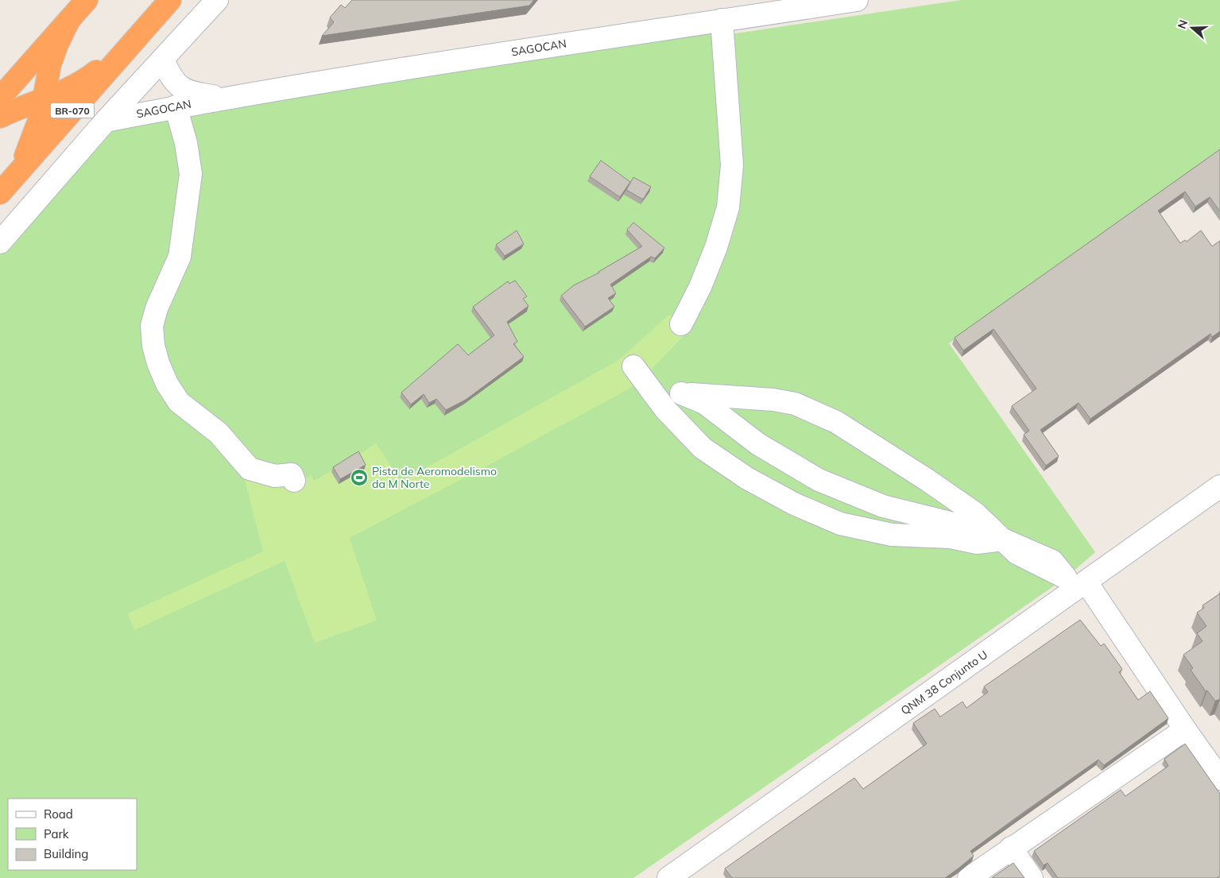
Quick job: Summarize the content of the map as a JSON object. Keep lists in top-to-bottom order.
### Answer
{
  "streets": {
    "highway": ["BR-070"],
    "street": ["SAGOCAN", "QNM 38 Conjunto U"]
  },
  "places": {
    "sports": ["Pista de Aeromodelismo da M Norte"]
  },
  "legend": ["Road", "Park", "Building"],
  "north": "left"
}
